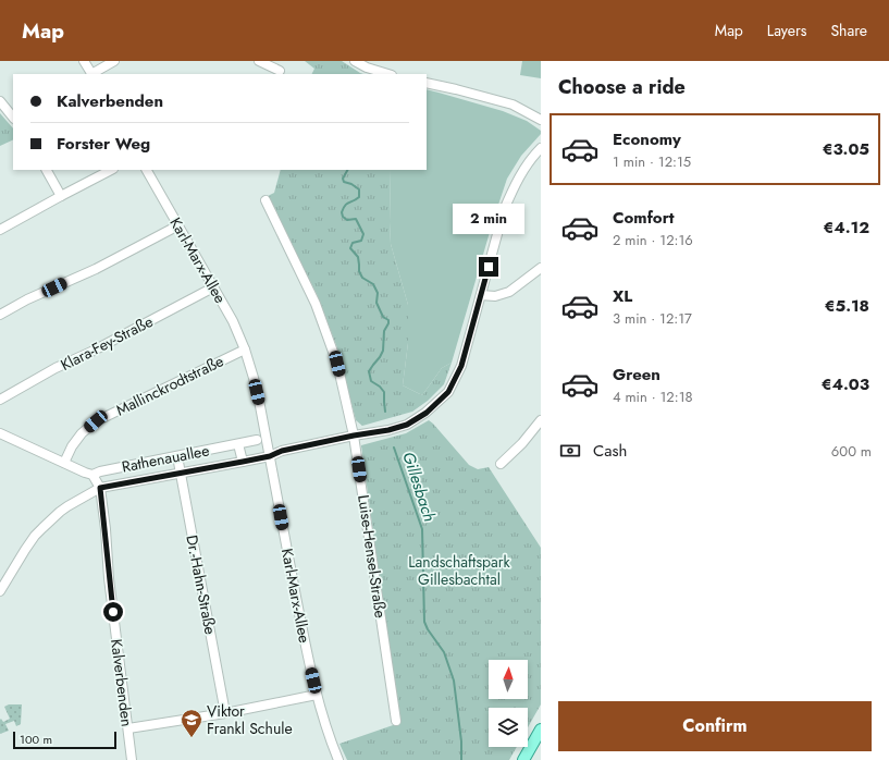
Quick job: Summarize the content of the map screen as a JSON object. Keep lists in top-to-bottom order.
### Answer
{
  "streets": {
    "street": [
      "Karl-Marx-Allee",
      "Klara-Fey-Straße",
      "Mallinckrodtstraße",
      "Rathenauallee",
      "Luise-Hensel-Straße",
      "Dr.-Hahn-Straße",
      "Kalverbenden"
    ]
  },
  "crossings": [
    ["Karl-Marx-Allee", "Klara-Fey-Straße"],
    ["Karl-Marx-Allee", "Mallinckrodtstraße"],
    ["Karl-Marx-Allee", "Rathenauallee"],
    ["Rathenauallee", "Luise-Hensel-Straße"],
    ["Rathenauallee", "Dr.-Hahn-Straße"],
    ["Rathenauallee", "Kalverbenden"]
  ],
  "water": ["Gillesbach"],
  "parks": ["Landschaftspark Gillesbachtal"],
  "places": {
    "school or university": ["Viktor Frankl Schule"]
  },
  "scale_bar": "100 m",
  "north": "top",
  "page": {
    "header": "Map",
    "nav": ["Map", "Layers", "Share"],
    "heading": "Choose a ride",
    "banner": ["Kalverbenden", "Forster Weg"],
    "list": [
      {
        "name": "Economy",
        "note": "1 min · 12:15",
        "value": "€3.05"
      },
      {
        "name": "Comfort",
        "note": "2 min · 12:16",
        "value": "€4.12"
      },
      {
        "name": "XL",
        "note": "3 min · 12:17",
        "value": "€5.18"
      },
      {
        "name": "Green",
        "note": "4 min · 12:18",
        "value": "€4.03"
      }
    ],
    "bubble": "2 min",
    "pay": ["Cash", "600 m"],
    "buttons": "Confirm",
    "scale": "100 m"
  }
}
